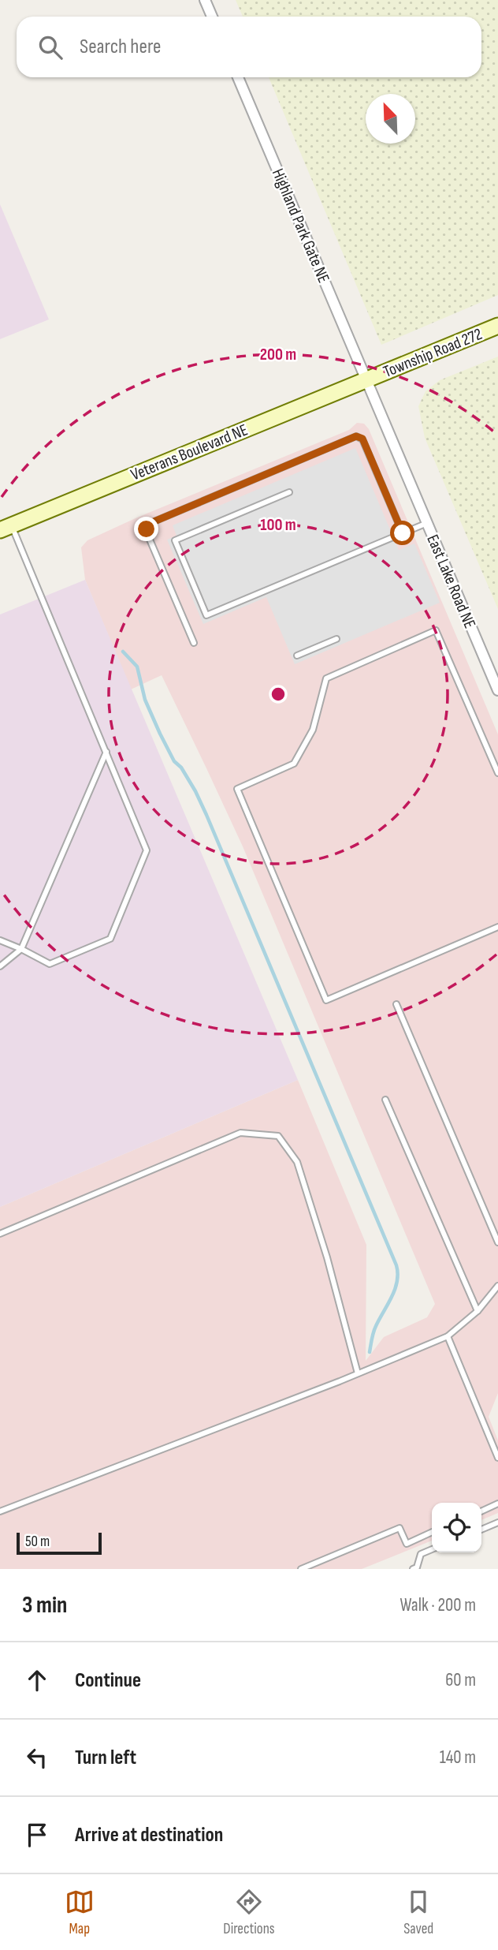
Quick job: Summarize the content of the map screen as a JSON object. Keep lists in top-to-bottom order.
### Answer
{
  "streets": {
    "main road": ["Township Road 272", "Veterans Boulevard NE"],
    "street": ["Highland Park Gate NE", "East Lake Road NE"]
  },
  "crossings": [
    ["Highland Park Gate NE", "Township Road 272"],
    ["Highland Park Gate NE", "Veterans Boulevard NE"],
    ["Highland Park Gate NE", "East Lake Road NE"],
    ["Township Road 272", "Veterans Boulevard NE"],
    ["Township Road 272", "East Lake Road NE"],
    ["Veterans Boulevard NE", "East Lake Road NE"]
  ],
  "scale_bar": "50 m",
  "north": "top left",
  "page": {
    "search": "Search here",
    "scale": "50 m",
    "heading": ["3 min", "Walk · 200 m"],
    "list": [
      ["Continue", "60 m"],
      ["Turn left", "140 m"],
      "Arrive at destination"
    ],
    "nav": ["Map", "Directions", "Saved"]
  },
  "rings": ["200 m", "100 m"]
}
